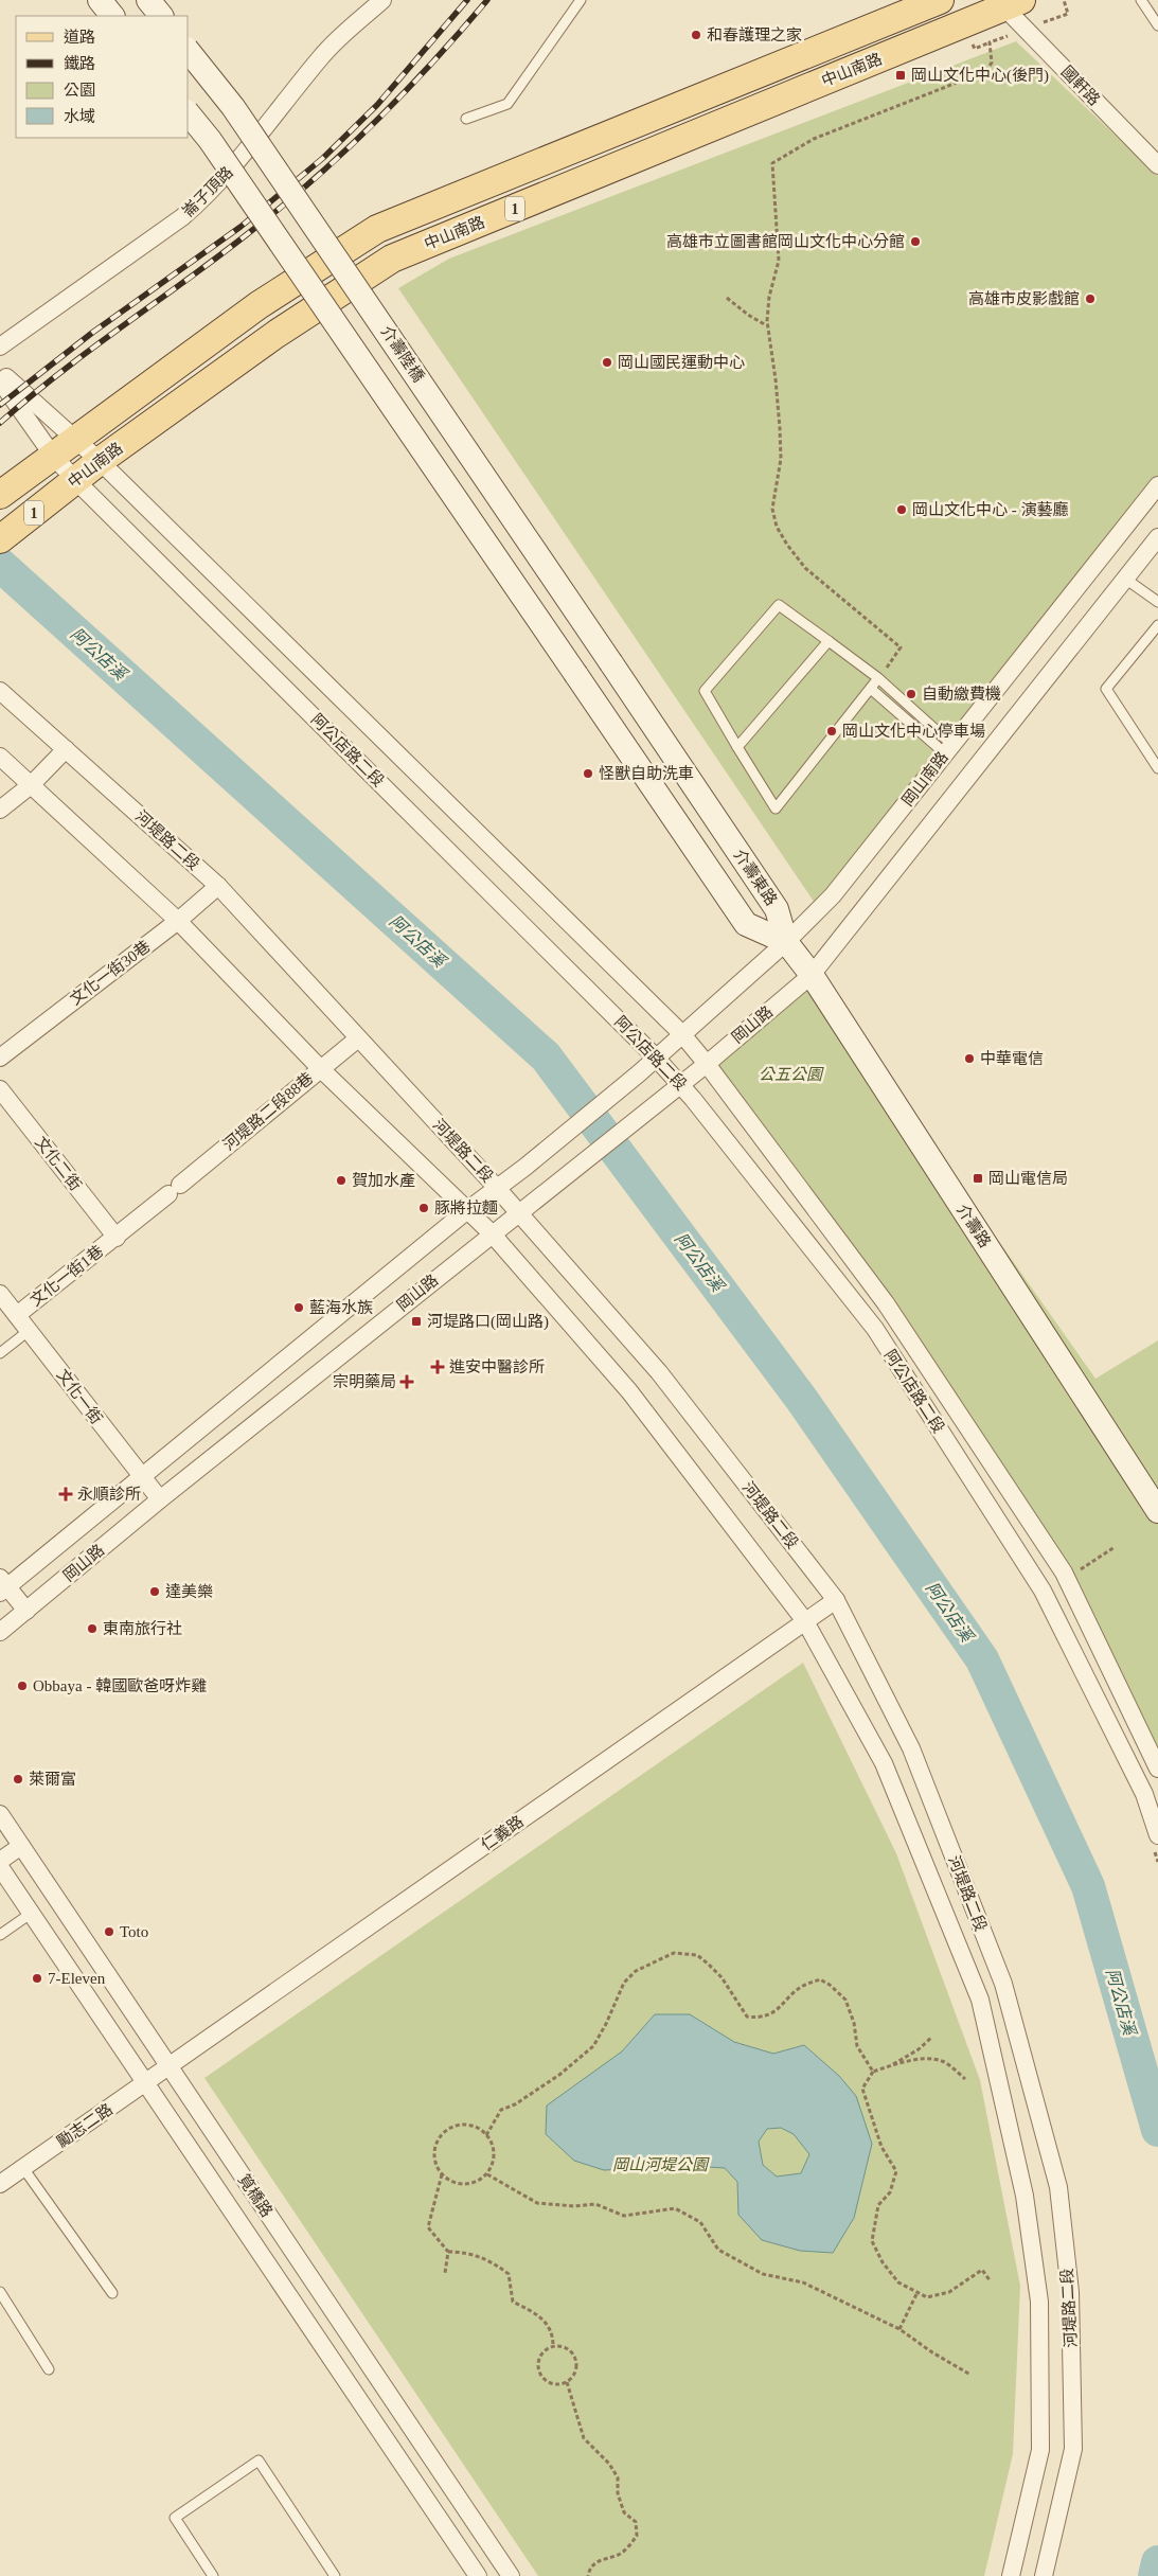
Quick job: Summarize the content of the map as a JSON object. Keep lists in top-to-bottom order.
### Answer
{
  "streets": {
    "main road": [
      "中山南路",
      "1",
      "介壽陸橋",
      "介壽東路",
      "介壽路"
    ],
    "street": [
      "國軒路",
      "崙子頂路",
      "阿公店路二段",
      "岡山南路",
      "河堤路二段",
      "文化一街30巷",
      "岡山路",
      "河堤路二段88巷",
      "文化二街",
      "文化一街1巷",
      "文化一街",
      "仁義路",
      "勵志二路",
      "筧橋路"
    ]
  },
  "crossings": [
    ["中山南路", "國軒路"],
    ["中山南路", "阿公店路二段"],
    ["介壽陸橋", "介壽東路"],
    ["阿公店路二段", "岡山路"],
    ["岡山南路", "介壽東路"],
    ["岡山南路", "岡山路"],
    ["岡山南路", "介壽路"],
    ["河堤路二段", "文化一街30巷"],
    ["河堤路二段", "岡山路"],
    ["河堤路二段", "河堤路二段88巷"],
    ["河堤路二段", "仁義路"],
    ["介壽東路", "岡山路"],
    ["介壽東路", "介壽路"],
    ["岡山路", "介壽路"],
    ["岡山路", "文化一街"],
    ["河堤路二段88巷", "文化二街"],
    ["河堤路二段88巷", "文化一街1巷"],
    ["文化二街", "文化一街1巷"],
    ["文化一街1巷", "文化一街"],
    ["仁義路", "勵志二路"],
    ["仁義路", "筧橋路"],
    ["勵志二路", "筧橋路"]
  ],
  "water": ["阿公店溪"],
  "parks": ["公五公園", "岡山河堤公園"],
  "places": {
    "other": [
      "和春護理之家",
      "高雄市立圖書館岡山文化中心分館",
      "高雄市皮影戲館",
      "岡山國民運動中心",
      "岡山文化中心 - 演藝廳",
      "自動繳費機",
      "岡山文化中心停車場",
      "怪獸自助洗車",
      "中華電信",
      "賀加水產",
      "豚將拉麵",
      "藍海水族",
      "達美樂",
      "東南旅行社",
      "Obbaya - 韓國歐爸呀炸雞",
      "萊爾富",
      "Toto",
      "7-Eleven"
    ],
    "transit": ["岡山文化中心(後門)", "岡山電信局", "河堤路口(岡山路)"],
    "health": ["進安中醫診所", "宗明藥局", "永順診所"]
  },
  "legend": [
    "道路",
    "鐵路",
    "公園",
    "水域"
  ]
}
